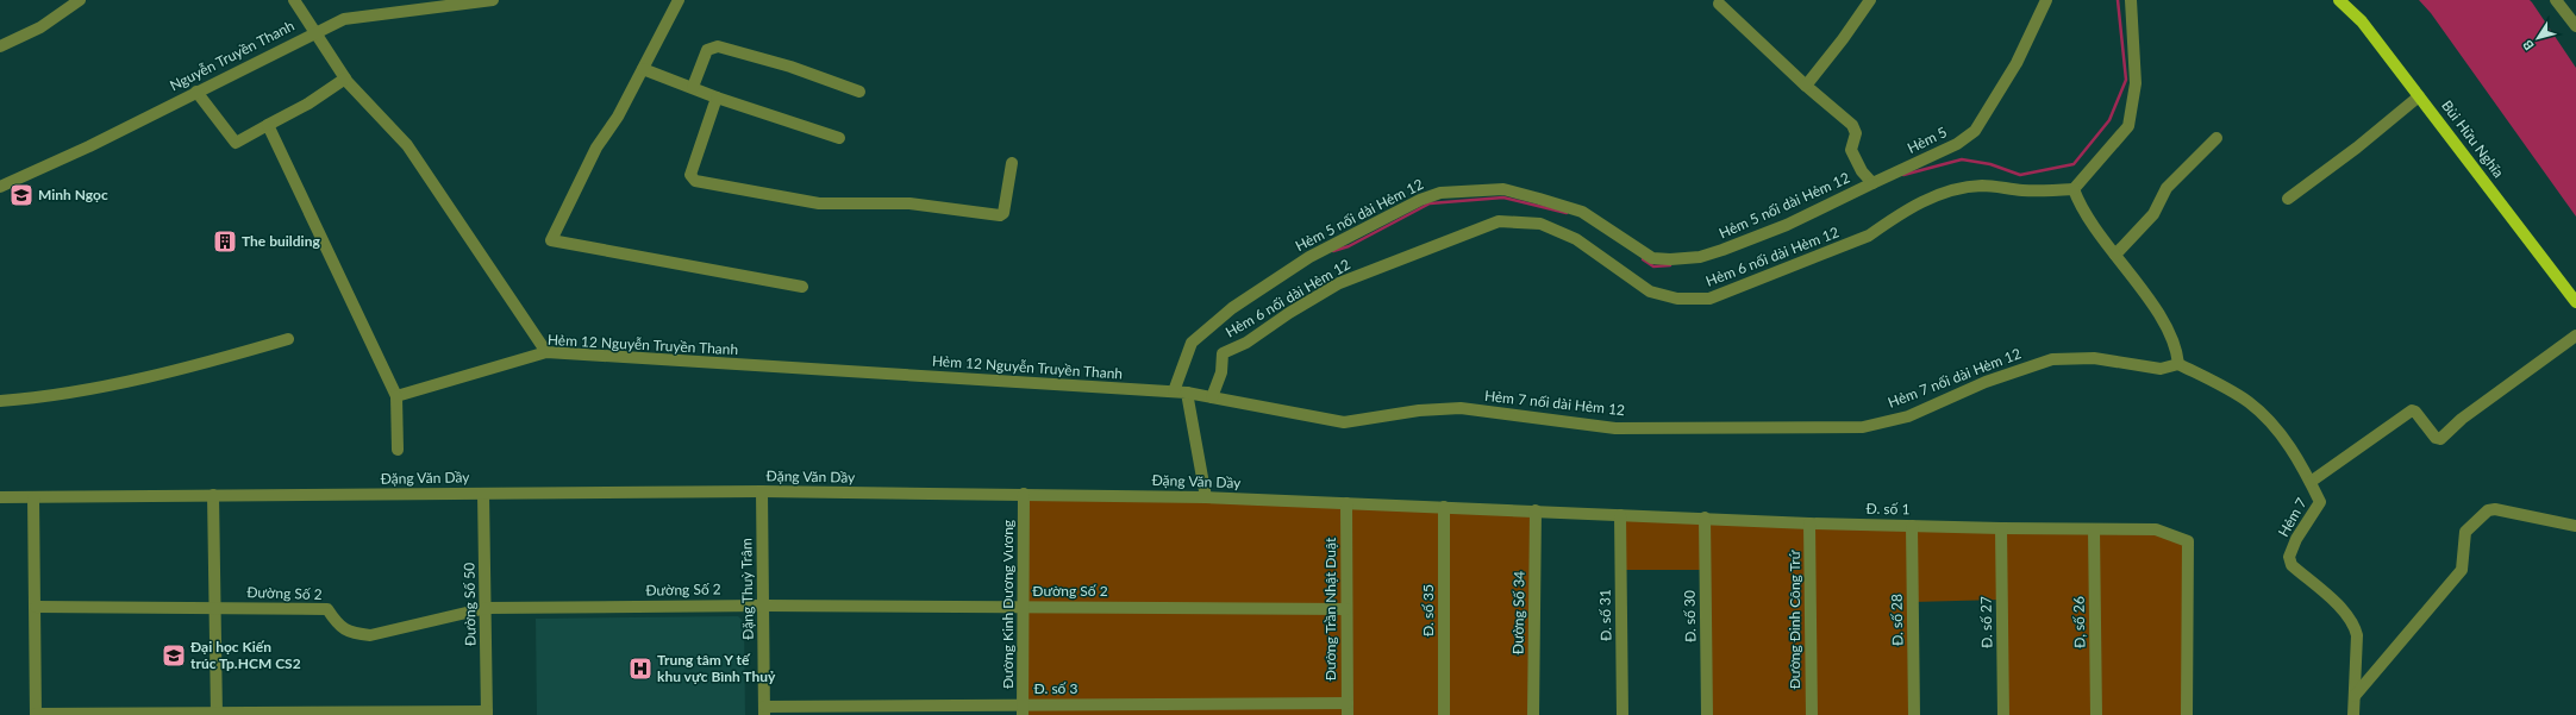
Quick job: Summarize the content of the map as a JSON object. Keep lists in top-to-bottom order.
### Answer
{
  "streets": {
    "main road": ["Bùi Hữu Nghĩa"],
    "street": [
      "Nguyễn Truyền Thanh",
      "Hẻm 5",
      "Hẻm 5 nối dài Hẻm 12",
      "Hẻm 6 nối dài Hẻm 12",
      "Hẻm 12 Nguyễn Truyền Thanh",
      "Hẻm 7 nối dài Hẻm 12",
      "Đặng Văn Dầy",
      "Đ. số 1",
      "Hẻm 7",
      "Đặng Thuỳ Trâm",
      "Đường Số 2",
      "Đường Số 50",
      "Đường Kinh Dương Vương",
      "Đường Trần Nhật Duật",
      "Đ. số 35",
      "Đường Số 34",
      "Đ. số 31",
      "Đ. số 30",
      "Đường Đinh Công Trứ",
      "Đ. số 28",
      "Đ. số 27",
      "Đ, số 26",
      "Đ. số 3"
    ]
  },
  "crossings": [
    ["Hẻm 5", "Hẻm 5 nối dài Hẻm 12"],
    ["Hẻm 5 nối dài Hẻm 12", "Hẻm 12 Nguyễn Truyền Thanh"],
    ["Hẻm 6 nối dài Hẻm 12", "Hẻm 7 nối dài Hẻm 12"],
    ["Hẻm 12 Nguyễn Truyền Thanh", "Hẻm 7 nối dài Hẻm 12"],
    ["Hẻm 7 nối dài Hẻm 12", "Hẻm 7"],
    ["Đặng Văn Dầy", "Đ. số 1"],
    ["Đặng Văn Dầy", "Đặng Thuỳ Trâm"],
    ["Đặng Văn Dầy", "Đường Số 50"],
    ["Đặng Văn Dầy", "Đường Kinh Dương Vương"],
    ["Đặng Văn Dầy", "Đường Trần Nhật Duật"],
    ["Đặng Văn Dầy", "Đ. số 35"],
    ["Đặng Văn Dầy", "Đường Số 34"],
    ["Đặng Văn Dầy", "Đ. số 31"],
    ["Đ. số 1", "Đ. số 31"],
    ["Đ. số 1", "Đ. số 30"],
    ["Đ. số 1", "Đường Đinh Công Trứ"],
    ["Đ. số 1", "Đ. số 28"],
    ["Đ. số 1", "Đ. số 27"],
    ["Đ. số 1", "Đ, số 26"],
    ["Đặng Thuỳ Trâm", "Đường Số 2"],
    ["Đặng Thuỳ Trâm", "Đ. số 3"],
    ["Đường Số 2", "Đường Số 50"],
    ["Đường Số 2", "Đường Kinh Dương Vương"],
    ["Đường Số 2", "Đường Trần Nhật Duật"],
    ["Đường Kinh Dương Vương", "Đ. số 3"],
    ["Đường Trần Nhật Duật", "Đ. số 3"]
  ],
  "places": {
    "school or university": ["Minh Ngọc", "Đại học Kiến trúc Tp.HCM CS2"],
    "building": ["The building"],
    "hospital": ["Trung tâm Y tế khu vực Bình Thuỷ"]
  },
  "north": "bottom left"
}
